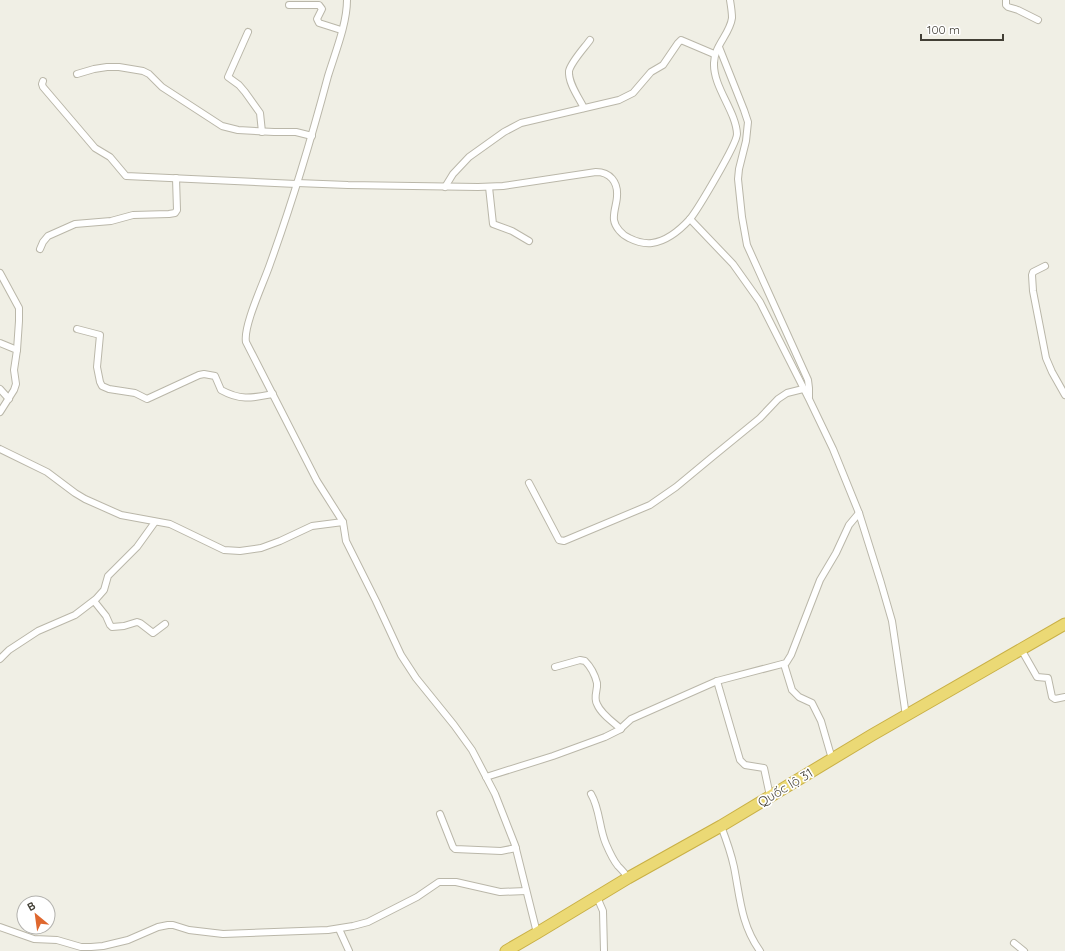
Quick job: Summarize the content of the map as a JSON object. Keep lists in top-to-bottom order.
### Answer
{
  "streets": {
    "highway": ["Quốc lộ 31"]
  },
  "scale_bar": "100 m",
  "north": "top left"
}
